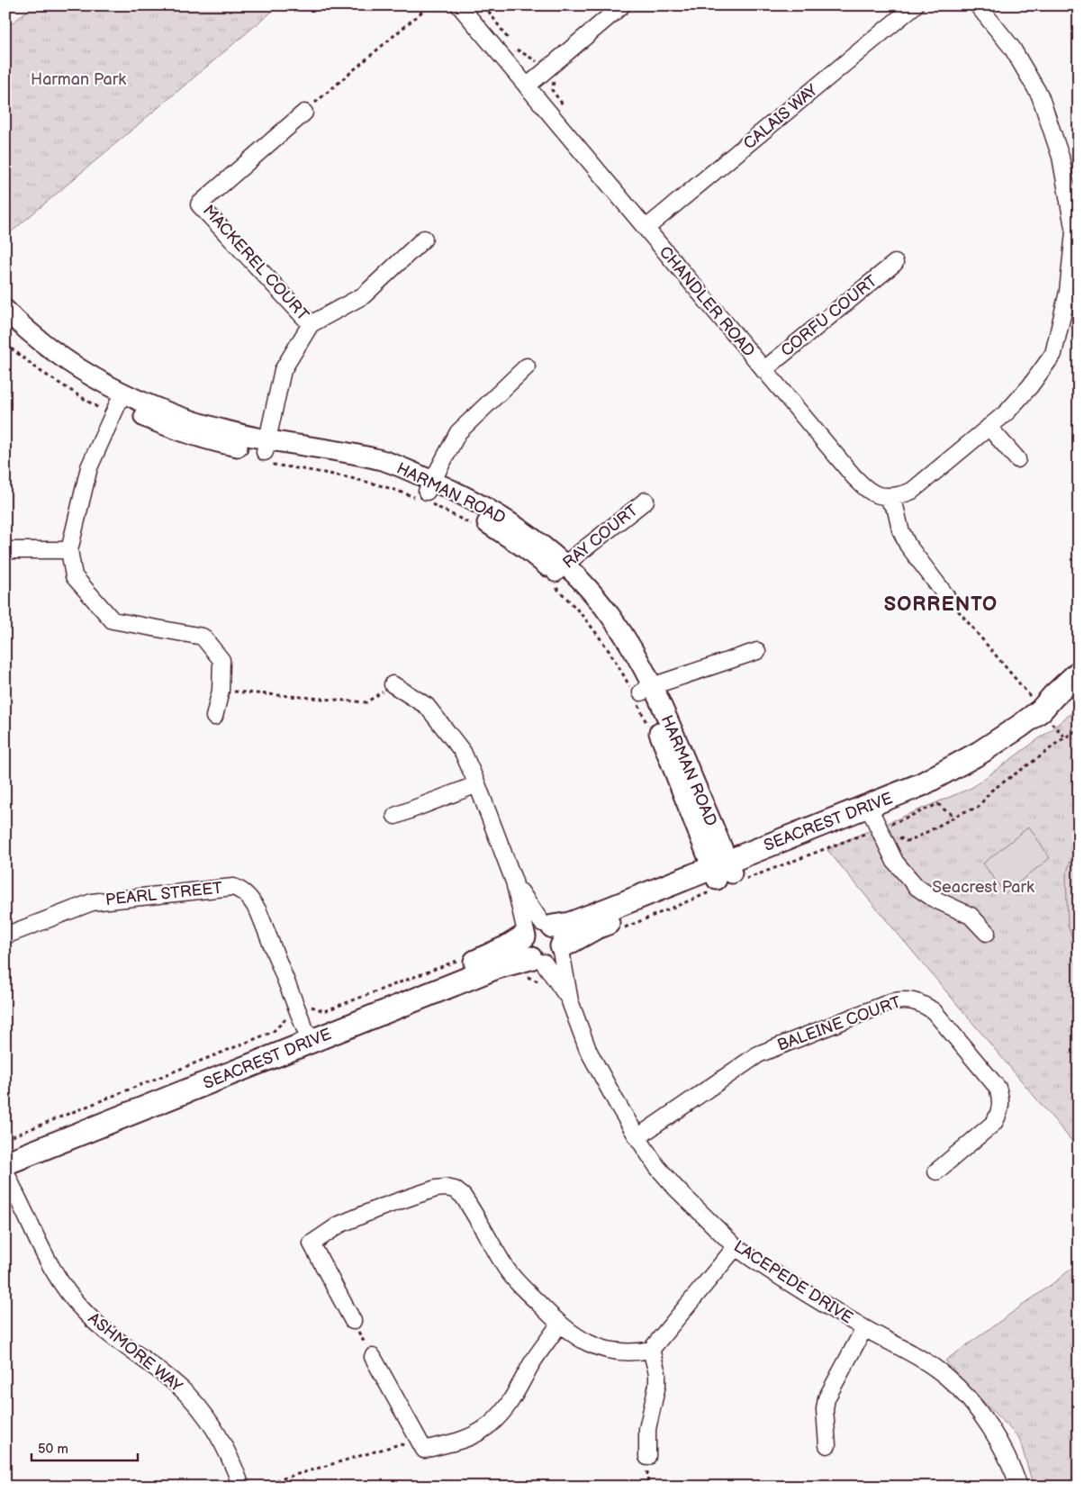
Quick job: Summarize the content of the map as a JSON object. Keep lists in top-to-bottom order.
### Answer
{
  "streets": {
    "main road": ["SEACREST DRIVE"],
    "street": [
      "CALAIS WAY",
      "MACKEREL COURT",
      "CHANDLER ROAD",
      "CORFU COURT",
      "HARMAN ROAD",
      "RAY COURT",
      "PEARL STREET",
      "BALEINE COURT",
      "LACEPEDE DRIVE",
      "ASHMORE WAY"
    ]
  },
  "crossings": [
    ["CALAIS WAY", "CHANDLER ROAD"],
    ["CHANDLER ROAD", "CORFU COURT"],
    ["HARMAN ROAD", "RAY COURT"],
    ["HARMAN ROAD", "SEACREST DRIVE"],
    ["SEACREST DRIVE", "PEARL STREET"],
    ["SEACREST DRIVE", "LACEPEDE DRIVE"],
    ["BALEINE COURT", "LACEPEDE DRIVE"]
  ],
  "districts": ["SORRENTO"],
  "parks": ["Harman Park", "Seacrest Park"],
  "scale_bar": "50 m"
}
